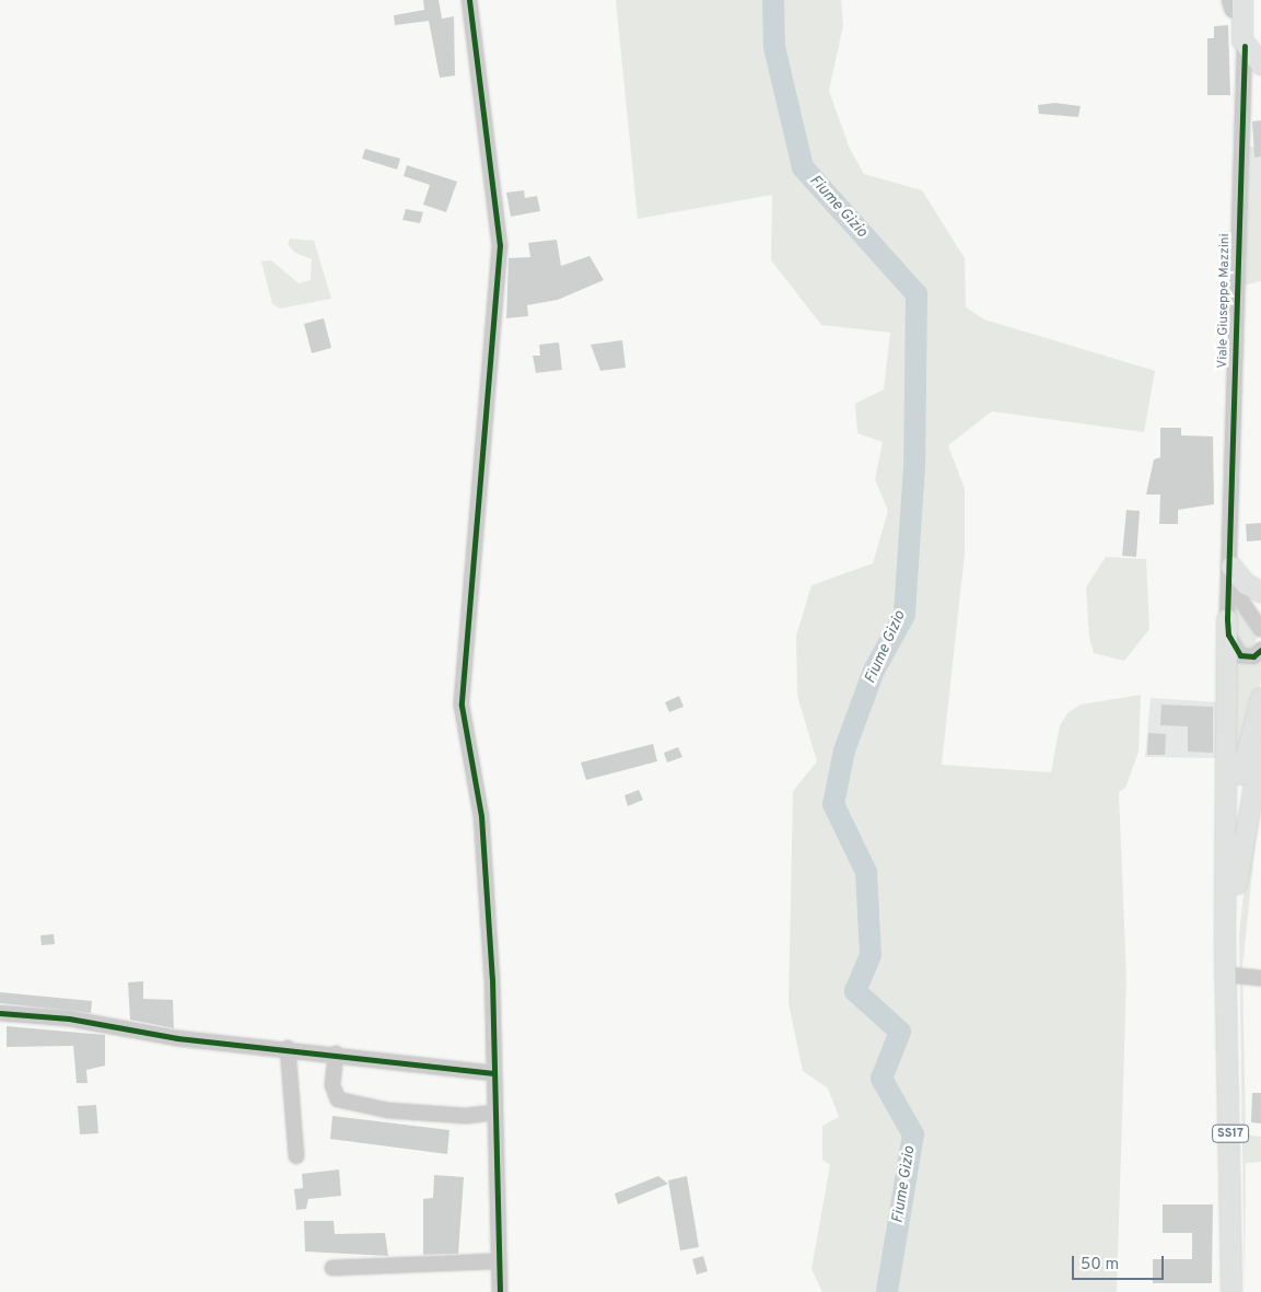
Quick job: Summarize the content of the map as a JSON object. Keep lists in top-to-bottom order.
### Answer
{
  "streets": {
    "main road": ["Viale Giuseppe Mazzini", "SS17"]
  },
  "water": ["Fiume Gizio"],
  "scale_bar": "50 m"
}
